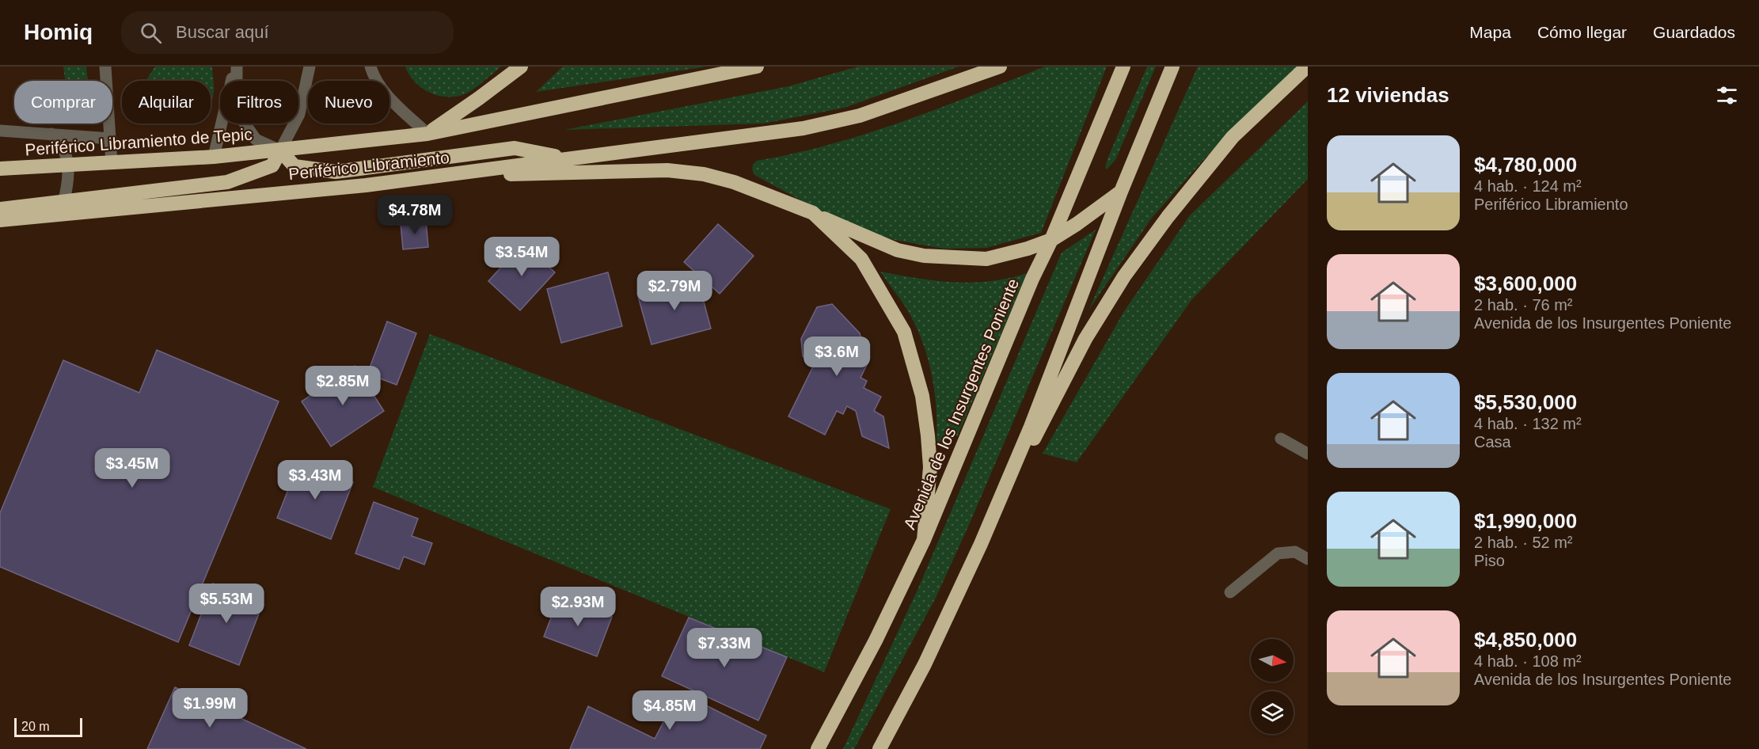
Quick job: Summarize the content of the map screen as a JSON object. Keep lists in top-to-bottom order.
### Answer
{
  "streets": {
    "highway": ["Periférico Libramiento de Tepic", "Periférico Libramiento", "Avenida de los Insurgentes Poniente"]
  },
  "scale_bar": "20 m",
  "north": "right",
  "page": {
    "header": "Homiq",
    "search": "Buscar aquí",
    "nav": ["Mapa", "Cómo llegar", "Guardados"],
    "heading": "12 viviendas",
    "chip": [
      "Comprar",
      "Alquilar",
      "Filtros",
      "Nuevo"
    ],
    "list": [
      {
        "name": "$4,780,000",
        "note": "4 hab. · 124 m² · Periférico Libramiento"
      },
      {
        "name": "$3,600,000",
        "note": "2 hab. · 76 m² · Avenida de los Insurgentes Poniente"
      },
      {
        "name": "$5,530,000",
        "note": "4 hab. · 132 m² · Casa"
      },
      {
        "name": "$1,990,000",
        "note": "2 hab. · 52 m² · Piso"
      },
      {
        "name": "$4,850,000",
        "note": "4 hab. · 108 m² · Avenida de los Insurgentes Poniente"
      }
    ],
    "price": [
      "$4.78M",
      "$3.54M",
      "$2.79M",
      "$3.6M",
      "$2.85M",
      "$3.45M",
      "$3.43M",
      "$5.53M",
      "$2.93M",
      "$7.33M",
      "$1.99M",
      "$4.85M"
    ],
    "scale": "20 m"
  }
}
